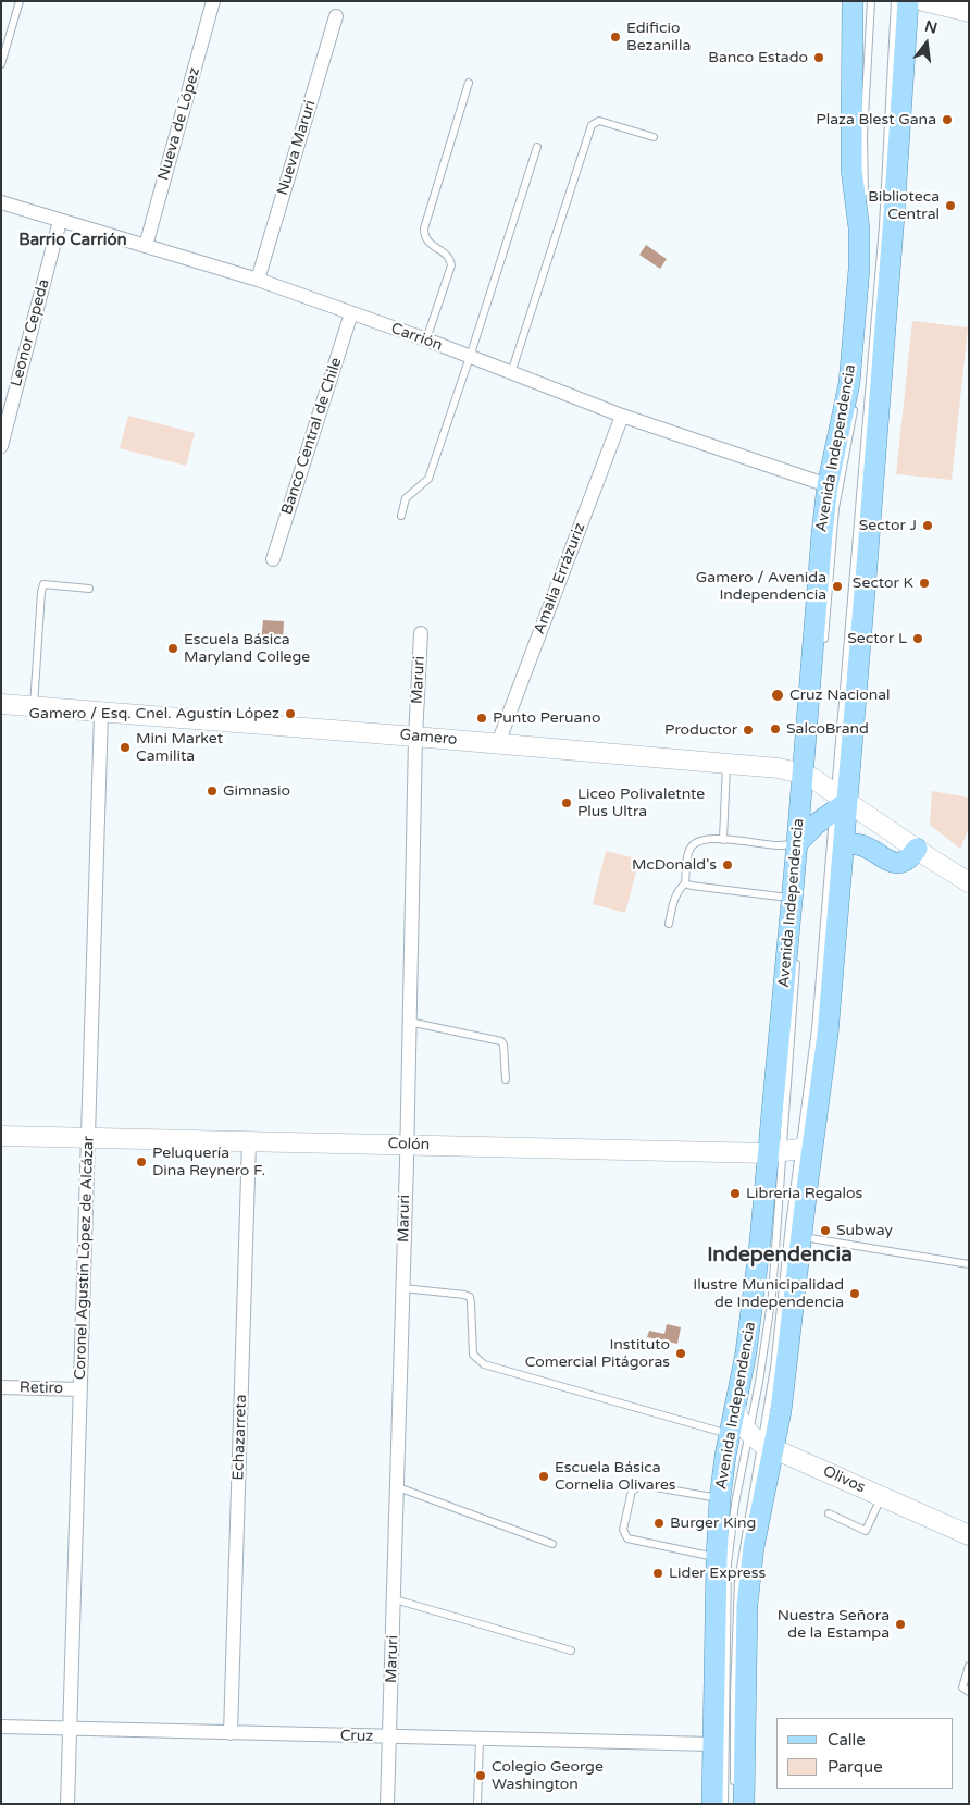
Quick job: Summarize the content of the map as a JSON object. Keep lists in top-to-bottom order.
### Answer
{
  "streets": {
    "main road": [
      "Avenida Independencia",
      "Gamero",
      "Colón",
      "Olivos"
    ],
    "street": [
      "Nueva de López",
      "Nueva Maruri",
      "Leonor Cepeda",
      "Carrión",
      "Banco Central de Chile",
      "Amalia Errázuriz",
      "Maruri",
      "Coronel Agustín López de Alcázar",
      "Retiro",
      "Echazarreta",
      "Cruz"
    ]
  },
  "crossings": [
    ["Nueva de López", "Carrión"],
    ["Nueva Maruri", "Carrión"],
    ["Leonor Cepeda", "Carrión"],
    ["Carrión", "Banco Central de Chile"],
    ["Carrión", "Avenida Independencia"],
    ["Carrión", "Amalia Errázuriz"],
    ["Avenida Independencia", "Gamero"],
    ["Avenida Independencia", "Colón"],
    ["Avenida Independencia", "Olivos"],
    ["Avenida Independencia", "Cruz"],
    ["Amalia Errázuriz", "Gamero"],
    ["Maruri", "Gamero"],
    ["Maruri", "Colón"],
    ["Maruri", "Cruz"],
    ["Gamero", "Coronel Agustín López de Alcázar"],
    ["Colón", "Coronel Agustín López de Alcázar"],
    ["Colón", "Echazarreta"],
    ["Coronel Agustín López de Alcázar", "Retiro"],
    ["Coronel Agustín López de Alcázar", "Cruz"],
    ["Echazarreta", "Cruz"]
  ],
  "districts": ["Barrio Carrión", "Independencia"],
  "places": [
    "Edificio Bezanilla",
    "Banco Estado",
    "Plaza Blest Gana",
    "Biblioteca Central",
    "Sector J",
    "Sector K",
    "Gamero / Avenida Independencia",
    "Sector L",
    "Escuela Básica Maryland College",
    "Cruz Nacional",
    "Gamero / Esq. Cnel. Agustín López",
    "Punto Peruano",
    "SalcoBrand",
    "Productor",
    "Mini Market Camilita",
    "Gimnasio",
    "Liceo Polivaletnte Plus Ultra",
    "McDonald's",
    "Peluquería Dina Reynero F.",
    "Libreria Regalos",
    "Subway",
    "Ilustre Municipalidad de Independencia",
    "Instituto Comercial Pitágoras",
    "Escuela Básica Cornelia Olivares",
    "Burger King",
    "Lider Express",
    "Nuestra Señora de la Estampa",
    "Colegio George Washington"
  ],
  "legend": ["Calle", "Parque"],
  "north": "top"
}
